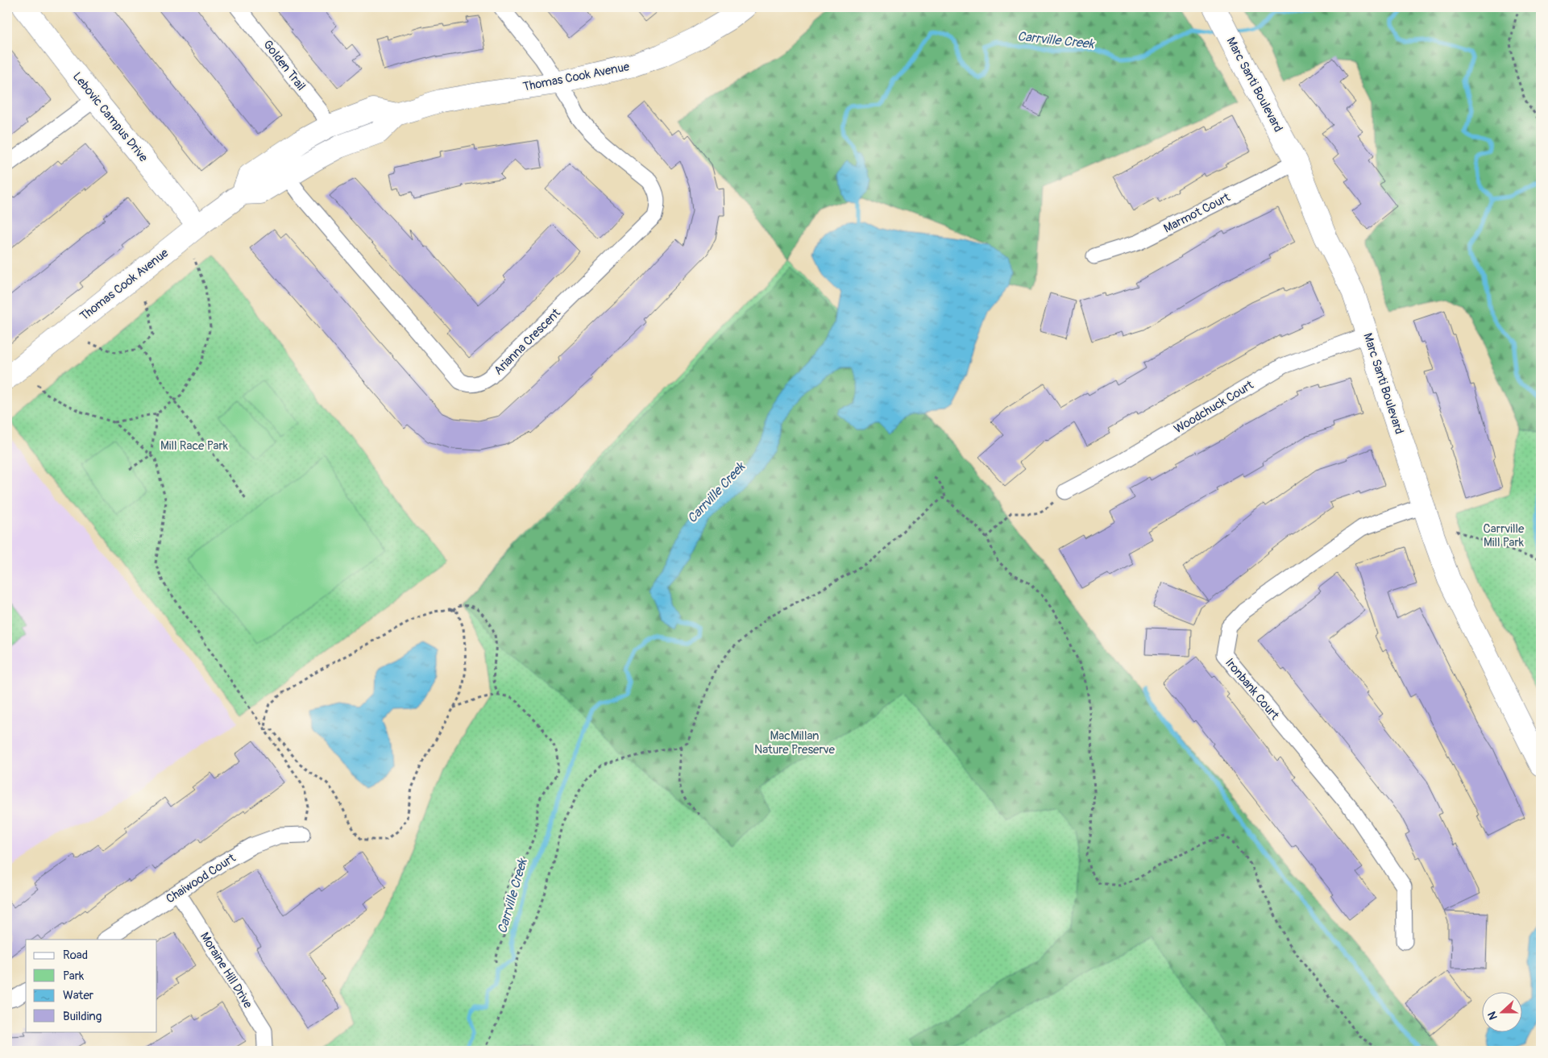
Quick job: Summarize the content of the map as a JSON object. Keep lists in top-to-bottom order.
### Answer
{
  "streets": {
    "street": [
      "Golden Trail",
      "Thomas Cook Avenue",
      "Marc Santi Boulevard",
      "Lebovic Campus Drive",
      "Marmot Court",
      "Arianna Crescent",
      "Woodchuck Court",
      "Ironbank Court",
      "Chaiwood Court",
      "Moraine Hill Drive"
    ]
  },
  "crossings": [
    ["Golden Trail", "Thomas Cook Avenue"],
    ["Thomas Cook Avenue", "Lebovic Campus Drive"],
    ["Thomas Cook Avenue", "Arianna Crescent"],
    ["Marc Santi Boulevard", "Marmot Court"],
    ["Marc Santi Boulevard", "Woodchuck Court"],
    ["Marc Santi Boulevard", "Ironbank Court"],
    ["Chaiwood Court", "Moraine Hill Drive"]
  ],
  "water": ["Carrville Creek"],
  "parks": ["Mill Race Park", "Carrville Mill Park", "MacMillan Nature Preserve"],
  "legend": [
    "Road",
    "Park",
    "Water",
    "Building"
  ],
  "north": "left"
}
